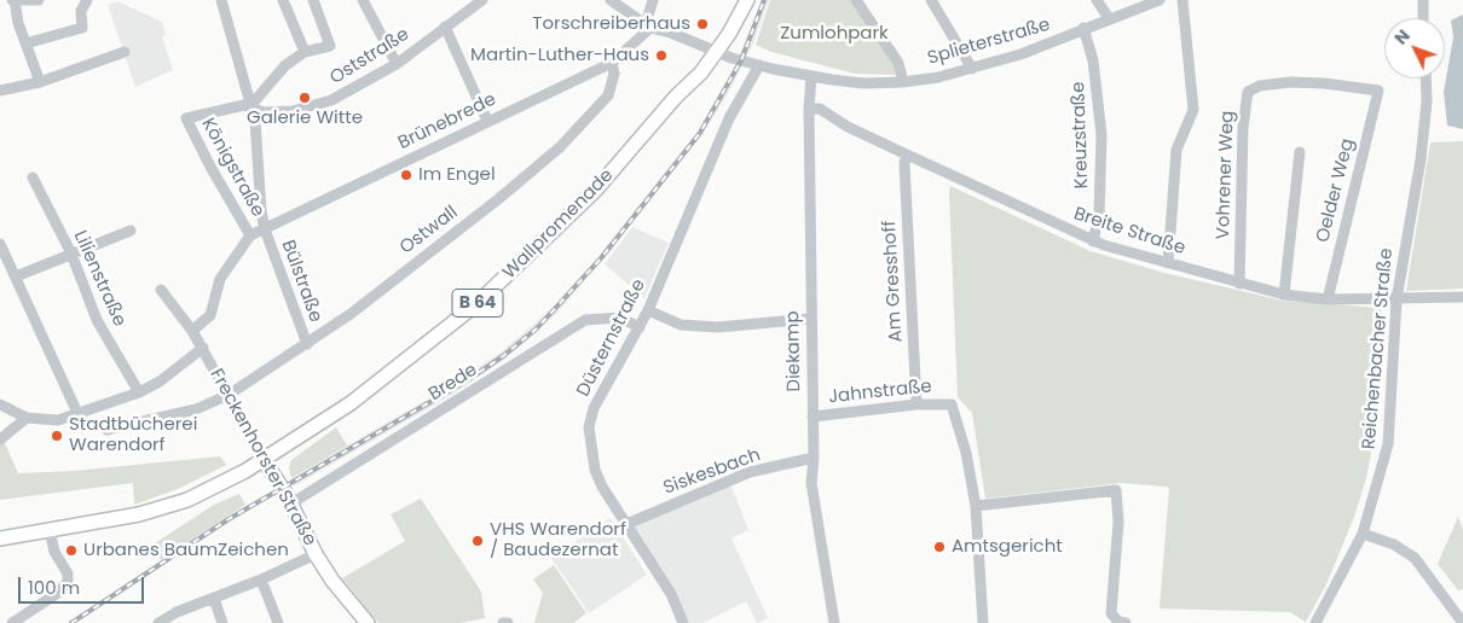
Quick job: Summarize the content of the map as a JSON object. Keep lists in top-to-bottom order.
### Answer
{
  "streets": {
    "main road": ["Wallpromenade", "B 64", "Freckenhorster Straße"],
    "street": [
      "Splieterstraße",
      "Oststraße",
      "Brünebrede",
      "Kreuzstraße",
      "Königstraße",
      "Vohrener Weg",
      "Oelder Weg",
      "Ostwall",
      "Breite Straße",
      "Lilienstraße",
      "Bülstraße",
      "Am Gresshoff",
      "Düsternstraße",
      "Reichenbacher Straße",
      "Diekamp",
      "Brede",
      "Jahnstraße",
      "Siskesbach"
    ]
  },
  "crossings": [
    ["Splieterstraße", "Kreuzstraße"],
    ["Splieterstraße", "Wallpromenade"],
    ["Splieterstraße", "B 64"],
    ["Splieterstraße", "Düsternstraße"],
    ["Splieterstraße", "Diekamp"],
    ["Oststraße", "Königstraße"],
    ["Oststraße", "Bülstraße"],
    ["Brünebrede", "Königstraße"],
    ["Brünebrede", "Ostwall"],
    ["Brünebrede", "Bülstraße"],
    ["Kreuzstraße", "Breite Straße"],
    ["Königstraße", "Bülstraße"],
    ["Vohrener Weg", "Oelder Weg"],
    ["Vohrener Weg", "Breite Straße"],
    ["Oelder Weg", "Breite Straße"],
    ["Wallpromenade", "B 64"],
    ["Wallpromenade", "Freckenhorster Straße"],
    ["Ostwall", "Bülstraße"],
    ["Ostwall", "Freckenhorster Straße"],
    ["Breite Straße", "Am Gresshoff"],
    ["Breite Straße", "Reichenbacher Straße"],
    ["Breite Straße", "Diekamp"],
    ["Am Gresshoff", "Jahnstraße"],
    ["B 64", "Freckenhorster Straße"],
    ["Düsternstraße", "Brede"],
    ["Düsternstraße", "Siskesbach"],
    ["Diekamp", "Jahnstraße"],
    ["Diekamp", "Siskesbach"],
    ["Brede", "Freckenhorster Straße"]
  ],
  "parks": ["Zumlohpark"],
  "places": [
    "Torschreiberhaus",
    "Martin-Luther-Haus",
    "Galerie Witte",
    "Im Engel",
    "Stadtbücherei Warendorf",
    "VHS Warendorf / Baudezernat",
    "Amtsgericht",
    "Urbanes BaumZeichen"
  ],
  "scale_bar": "100 m",
  "north": "top left"
}
